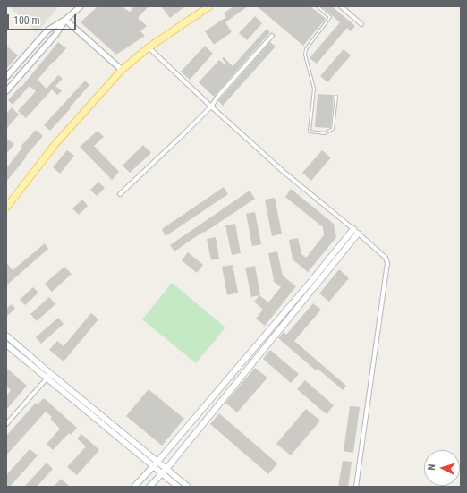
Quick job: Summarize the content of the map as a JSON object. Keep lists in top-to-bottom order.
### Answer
{
  "scale_bar": "100 m",
  "north": "left"
}
